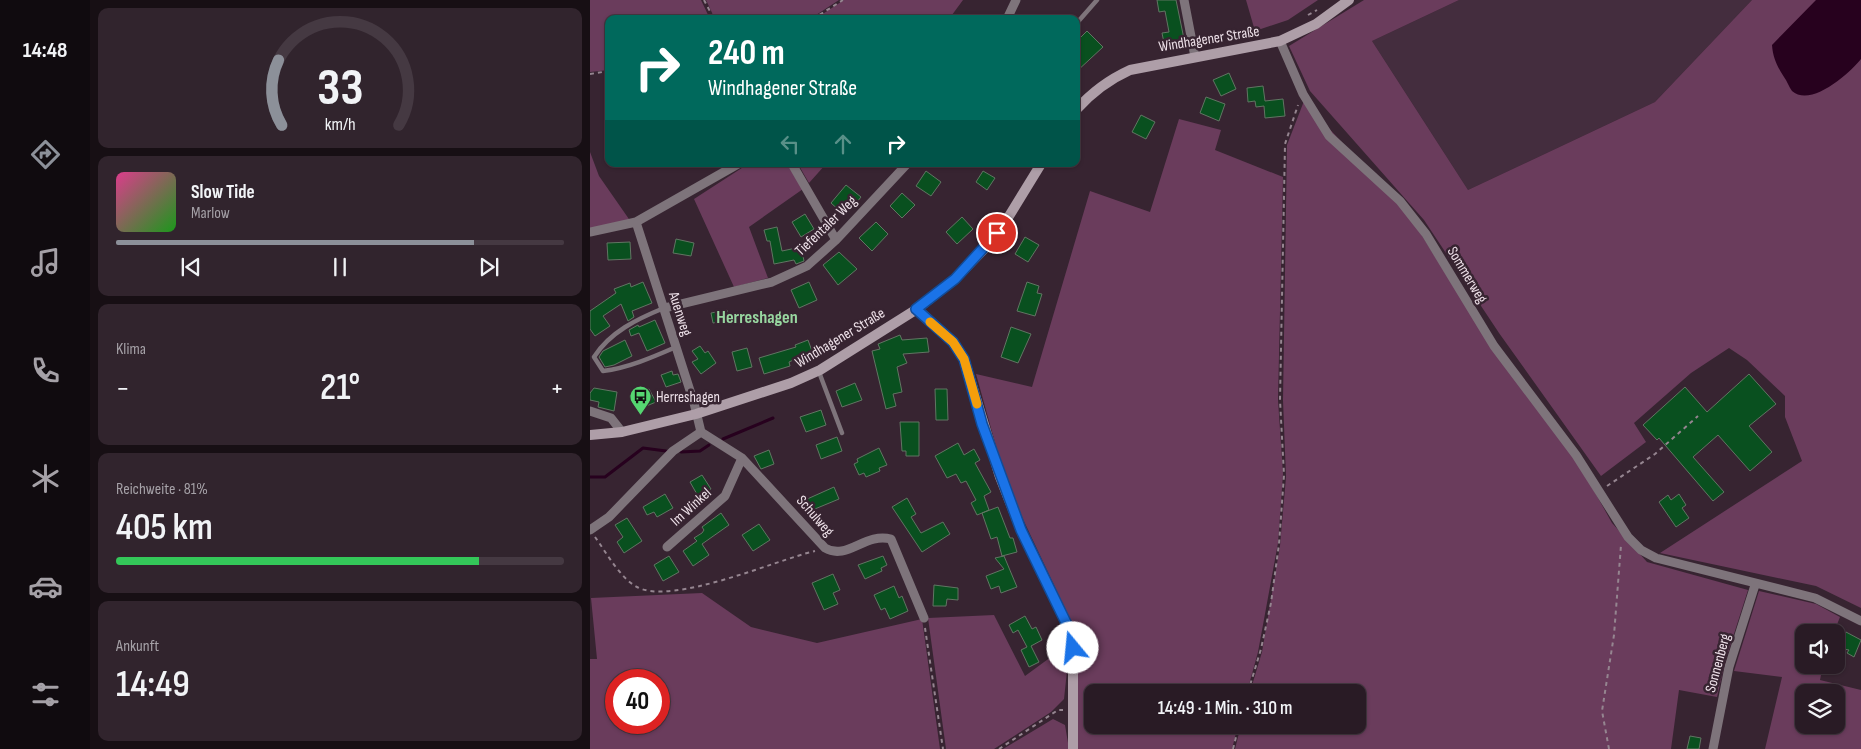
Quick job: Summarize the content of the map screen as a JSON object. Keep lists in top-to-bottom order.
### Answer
{
  "streets": {
    "main road": ["Windhagener Straße"],
    "street": [
      "Tiefentaler Weg",
      "Sommerweg",
      "Auenweg",
      "Im Winkel",
      "Schulweg",
      "Sonnenberg"
    ]
  },
  "crossings": [
    ["Windhagener Straße", "Sommerweg"],
    ["Windhagener Straße", "Auenweg"],
    ["Tiefentaler Weg", "Auenweg"],
    ["Im Winkel", "Schulweg"]
  ],
  "districts": ["Herreshagen"],
  "places": {
    "bus stop": ["Herreshagen"]
  },
  "page": {
    "tabs": "14:48",
    "turn": ["240 m", "Windhagener Straße"],
    "song": ["Slow Tide", "Marlow"],
    "tile": [
      "Klima",
      ["Reichweite · 81%", "405 km"],
      ["Ankunft", "14:49"]
    ],
    "heat": ["−", "21°", "+"],
    "limit": "40",
    "trip": "14:49 · 1 Min. · 310 m",
    "gauge": ["33", "km/h"]
  }
}
